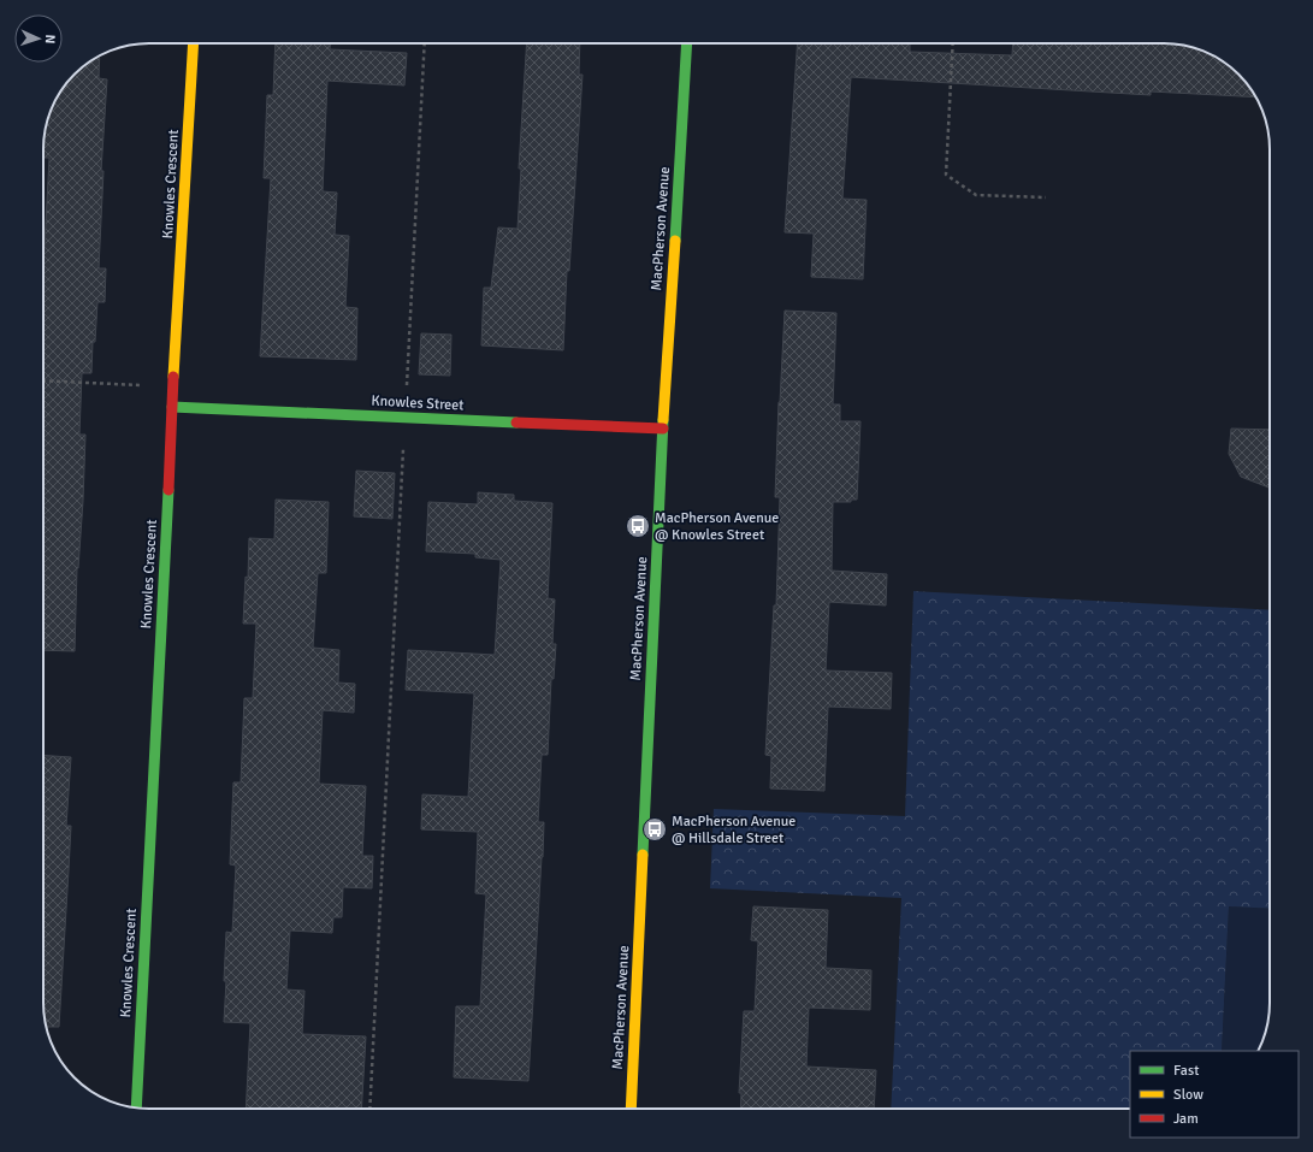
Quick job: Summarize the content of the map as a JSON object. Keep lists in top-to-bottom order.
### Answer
{
  "streets": {
    "street": ["Knowles Crescent", "MacPherson Avenue", "Knowles Street"]
  },
  "crossings": [
    ["Knowles Crescent", "Knowles Street"],
    ["MacPherson Avenue", "Knowles Street"]
  ],
  "places": {
    "bus stop": ["MacPherson Avenue @ Knowles Street", "MacPherson Avenue @ Hillsdale Street"]
  },
  "legend": ["Fast", "Slow", "Jam"],
  "north": "right"
}
